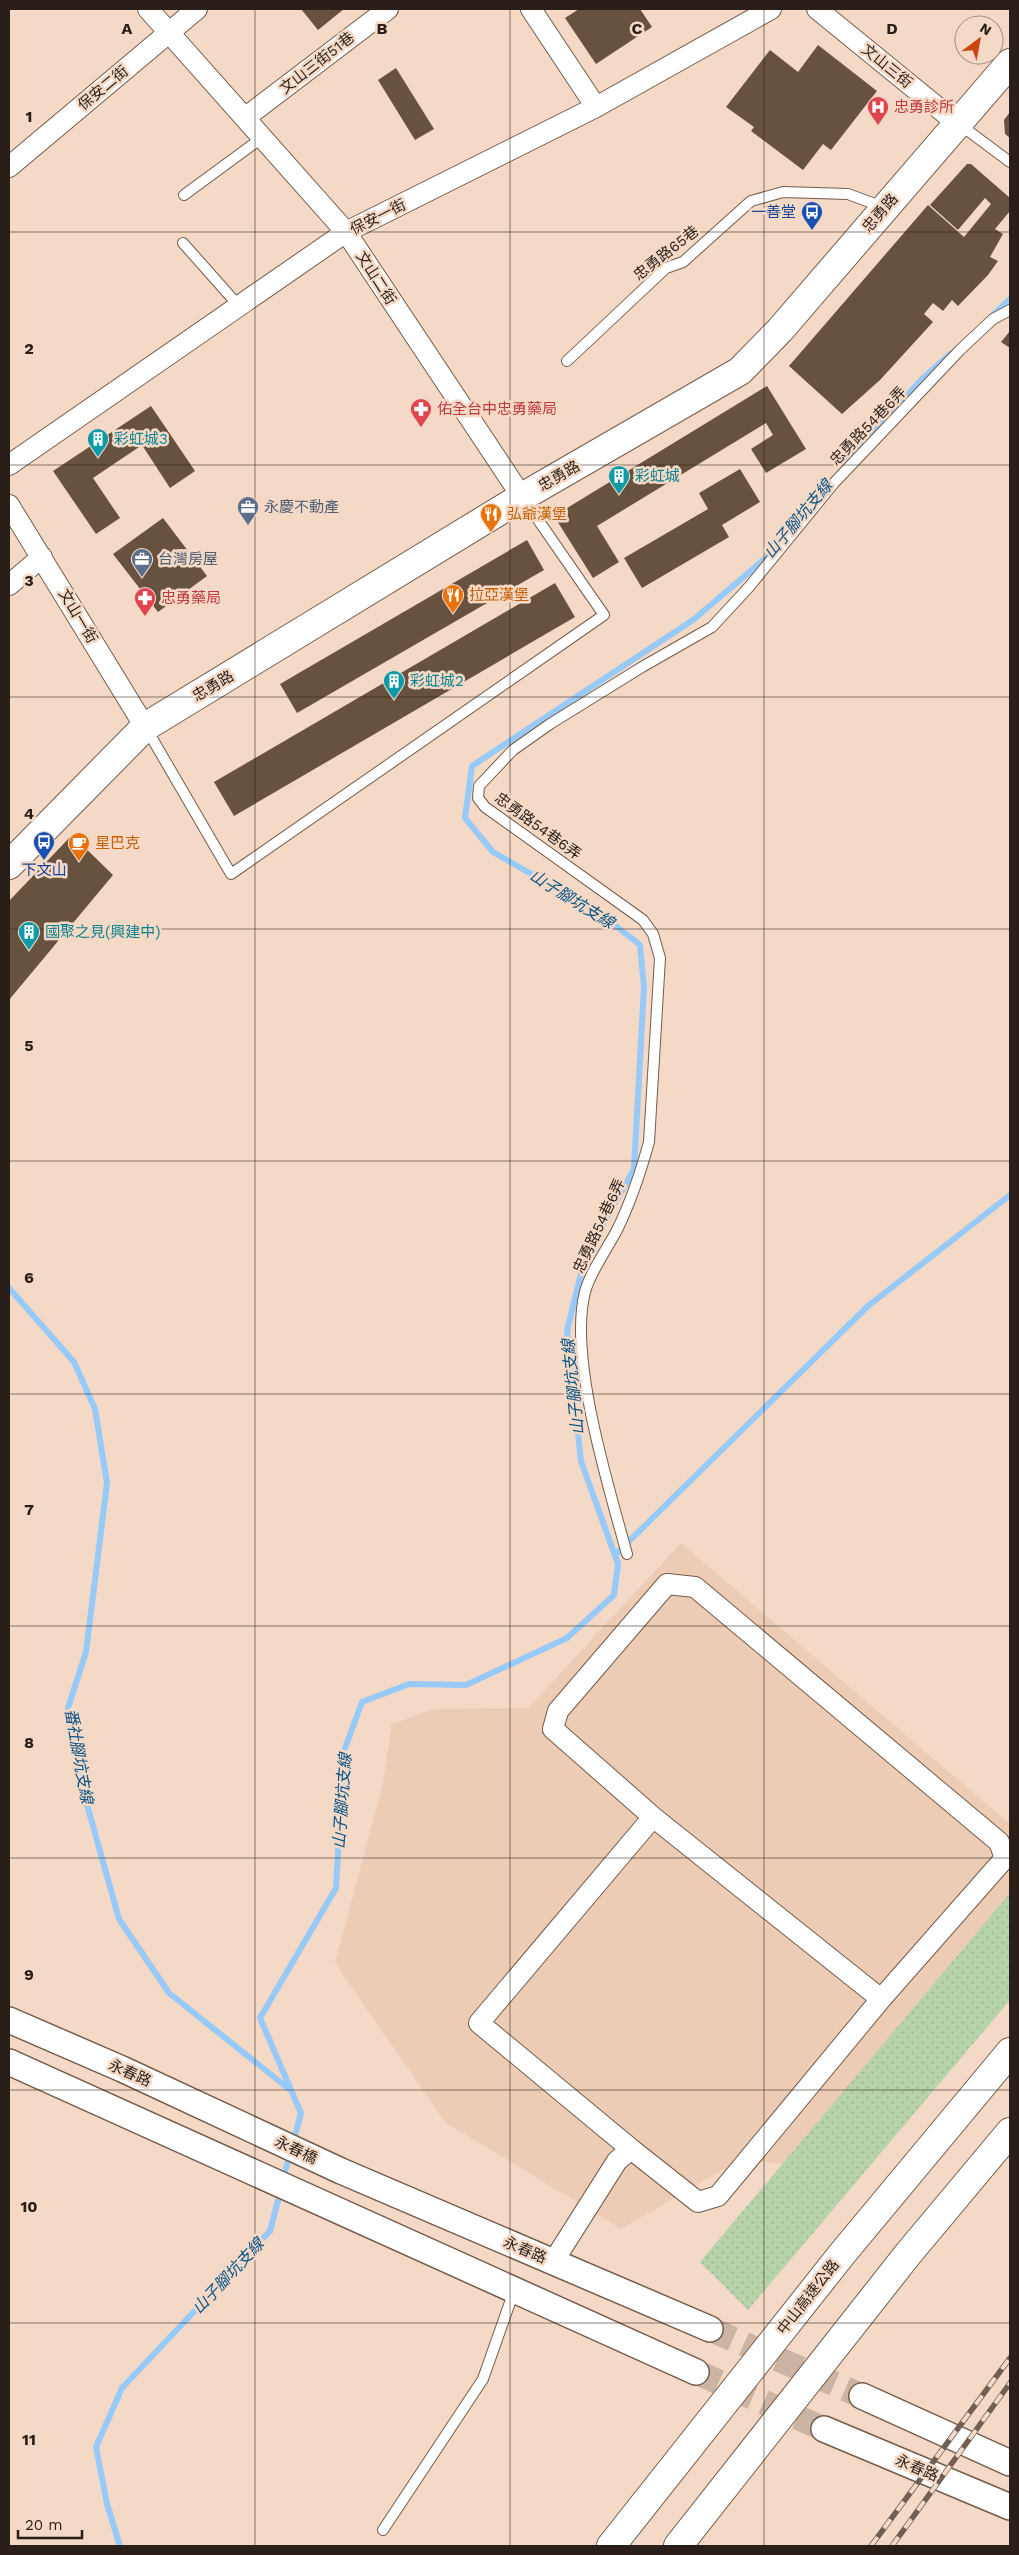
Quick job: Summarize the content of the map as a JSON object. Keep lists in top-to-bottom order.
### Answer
{
  "streets": {
    "main road": ["忠勇路", "中山高速公路"],
    "street": [
      "文山三街51巷",
      "文山三街",
      "保安二街",
      "保安一街",
      "文山二街",
      "文山一街",
      "永春路",
      "永春橋"
    ],
    "lane": ["忠勇路65巷", "忠勇路54巷6弄"]
  },
  "crossings": [
    ["文山三街51巷", "文山二街"],
    ["文山三街", "忠勇路"],
    ["保安二街", "文山二街"],
    ["忠勇路", "忠勇路65巷"],
    ["忠勇路", "文山二街"],
    ["忠勇路", "文山一街"],
    ["保安一街", "文山二街"],
    ["永春路", "永春橋"]
  ],
  "water": ["山子腳坑支線", "番社腳坑支線"],
  "places": {
    "hospital": ["忠勇診所"],
    "bus stop": ["一善堂", "下文山"],
    "pharmacy": ["佑全台中忠勇藥局", "忠勇藥局"],
    "building": [
      "彩虹城3",
      "彩虹城",
      "彩虹城2",
      "國聚之見(興建中)"
    ],
    "office": ["永慶不動產", "台灣房屋"],
    "restaurant": ["弘爺漢堡", "拉亞漢堡"],
    "cafe": ["星巴克"]
  },
  "scale_bar": "20 m",
  "north": "top right",
  "grid": {
    "columns": [
      "A",
      "B",
      "C",
      "D"
    ],
    "rows": [
      "1",
      "2",
      "3",
      "4",
      "5",
      "6",
      "7",
      "8",
      "9",
      "10",
      "11"
    ]
  }
}
